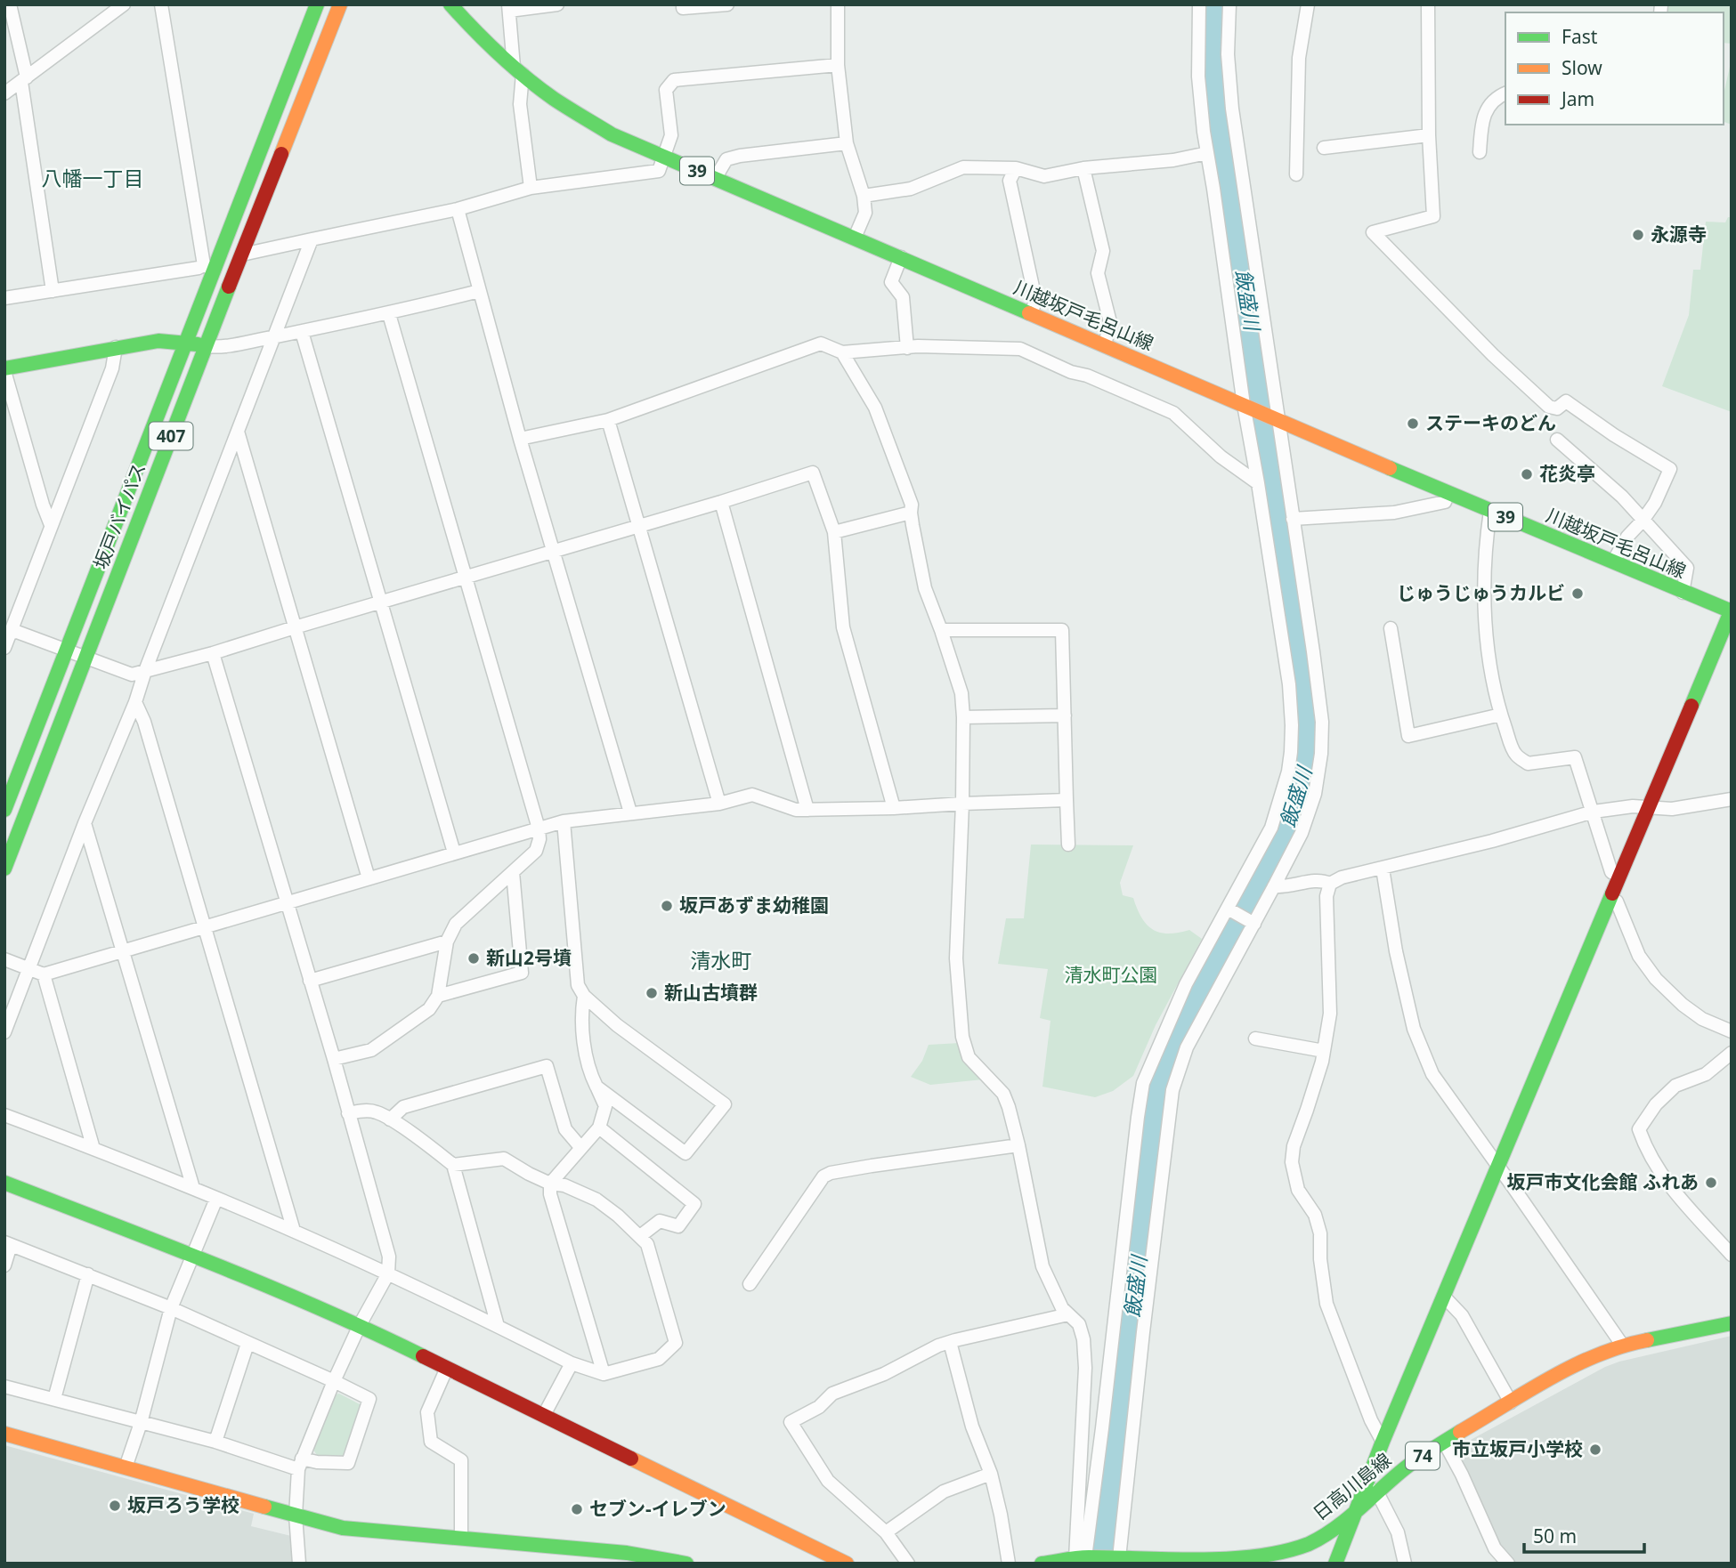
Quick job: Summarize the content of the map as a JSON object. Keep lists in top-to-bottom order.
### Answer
{
  "streets": {
    "main road": [
      "39",
      "川越坂戸毛呂山線",
      "407",
      "坂戸バイパス",
      "74",
      "日高川島線"
    ]
  },
  "districts": ["八幡一丁目", "清水町"],
  "water": ["飯盛川"],
  "parks": ["清水町公園"],
  "places": [
    "永源寺",
    "ステーキのどん",
    "花炎亭",
    "じゅうじゅうカルビ",
    "坂戸あずま幼稚園",
    "新山2号墳",
    "新山古墳群",
    "坂戸市文化会館 ふれあ",
    "市立坂戸小学校",
    "坂戸ろう学校",
    "セブン-イレブン"
  ],
  "legend": ["Fast", "Slow", "Jam"],
  "scale_bar": "50 m"
}
